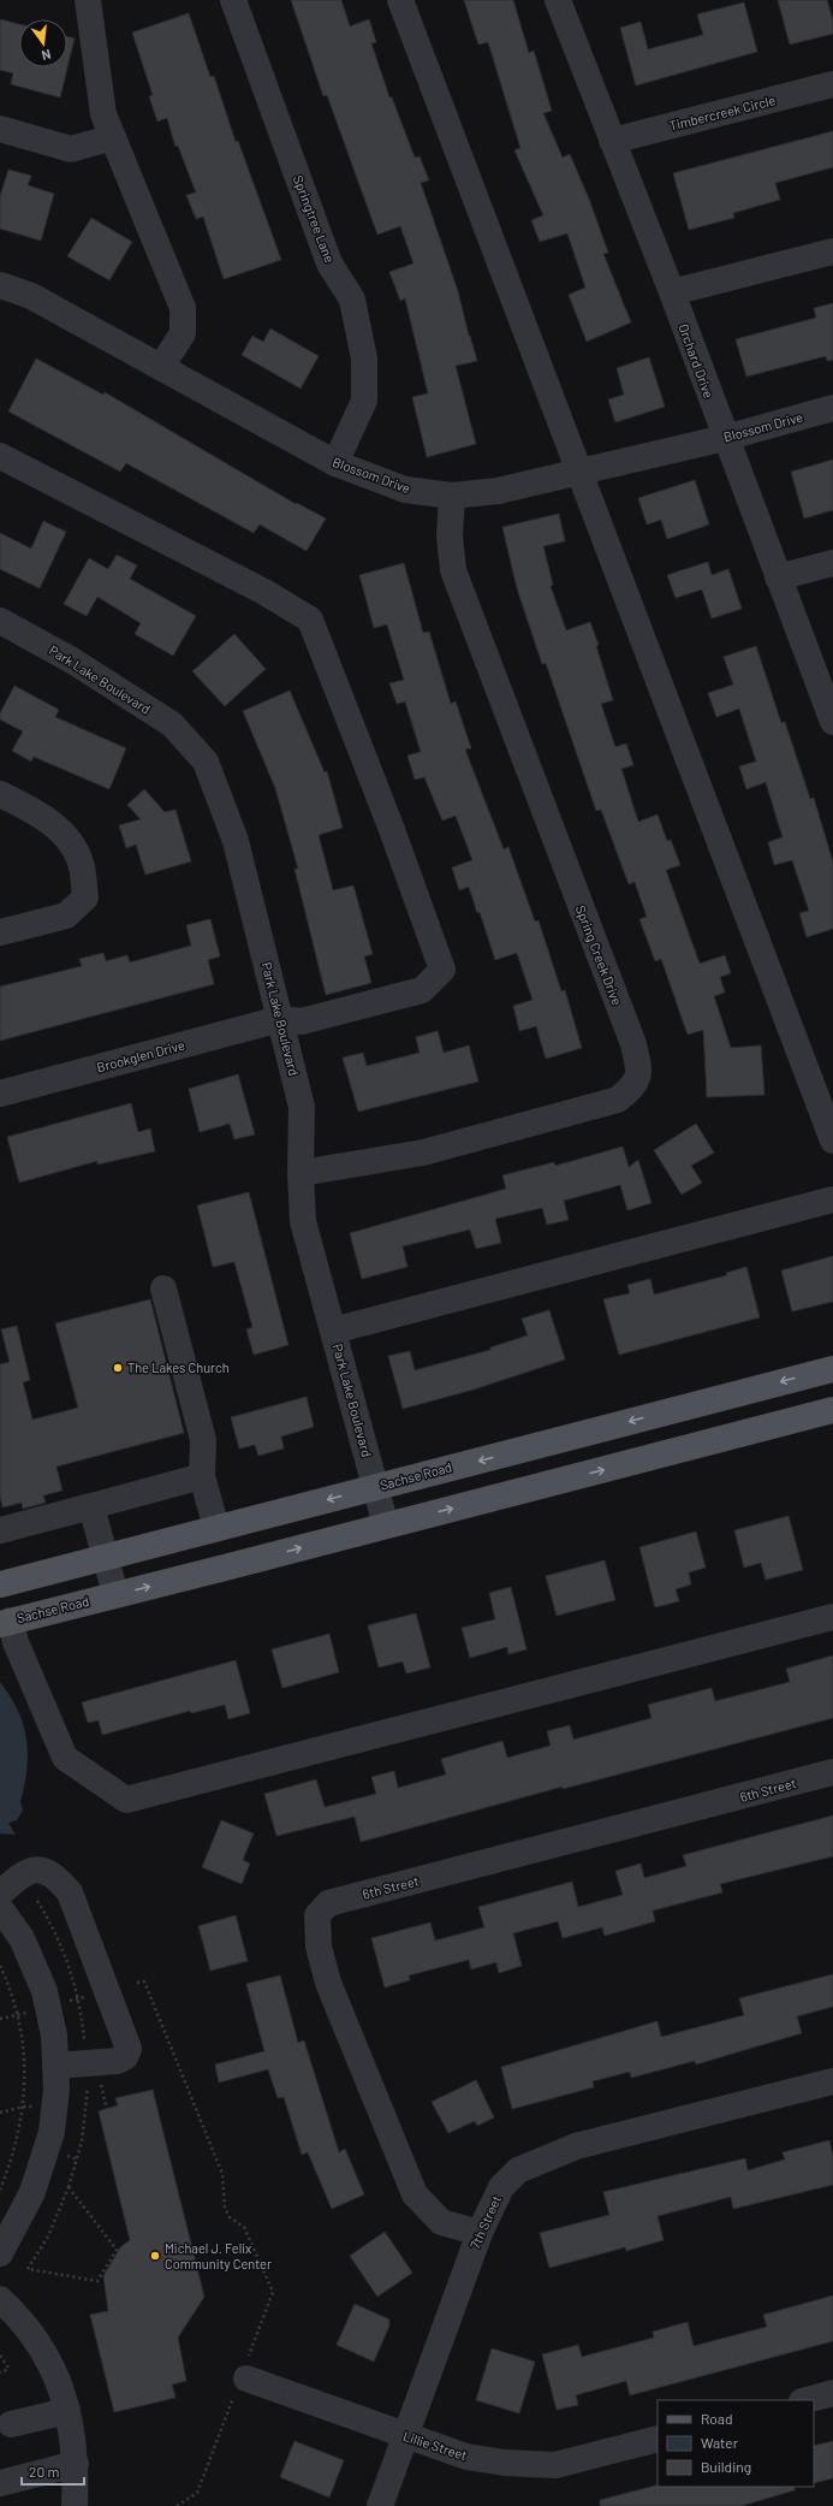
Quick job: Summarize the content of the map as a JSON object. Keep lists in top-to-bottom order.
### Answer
{
  "streets": {
    "main road": ["Sachse Road"],
    "street": [
      "Timbercreek Circle",
      "Springtree Lane",
      "Orchard Drive",
      "Blossom Drive",
      "Park Lake Boulevard",
      "Spring Creek Drive",
      "Brookglen Drive",
      "6th Street",
      "7th Street",
      "Lillie Street"
    ]
  },
  "crossings": [
    ["Timbercreek Circle", "Orchard Drive"],
    ["Springtree Lane", "Blossom Drive"],
    ["Orchard Drive", "Blossom Drive"],
    ["Blossom Drive", "Spring Creek Drive"],
    ["Park Lake Boulevard", "Spring Creek Drive"],
    ["Park Lake Boulevard", "Brookglen Drive"],
    ["Park Lake Boulevard", "Sachse Road"],
    ["6th Street", "7th Street"],
    ["7th Street", "Lillie Street"]
  ],
  "places": ["The Lakes Church", "Michael J. Felix Community Center"],
  "legend": ["Road", "Water", "Building"],
  "scale_bar": "20 m",
  "north": "bottom"
}
